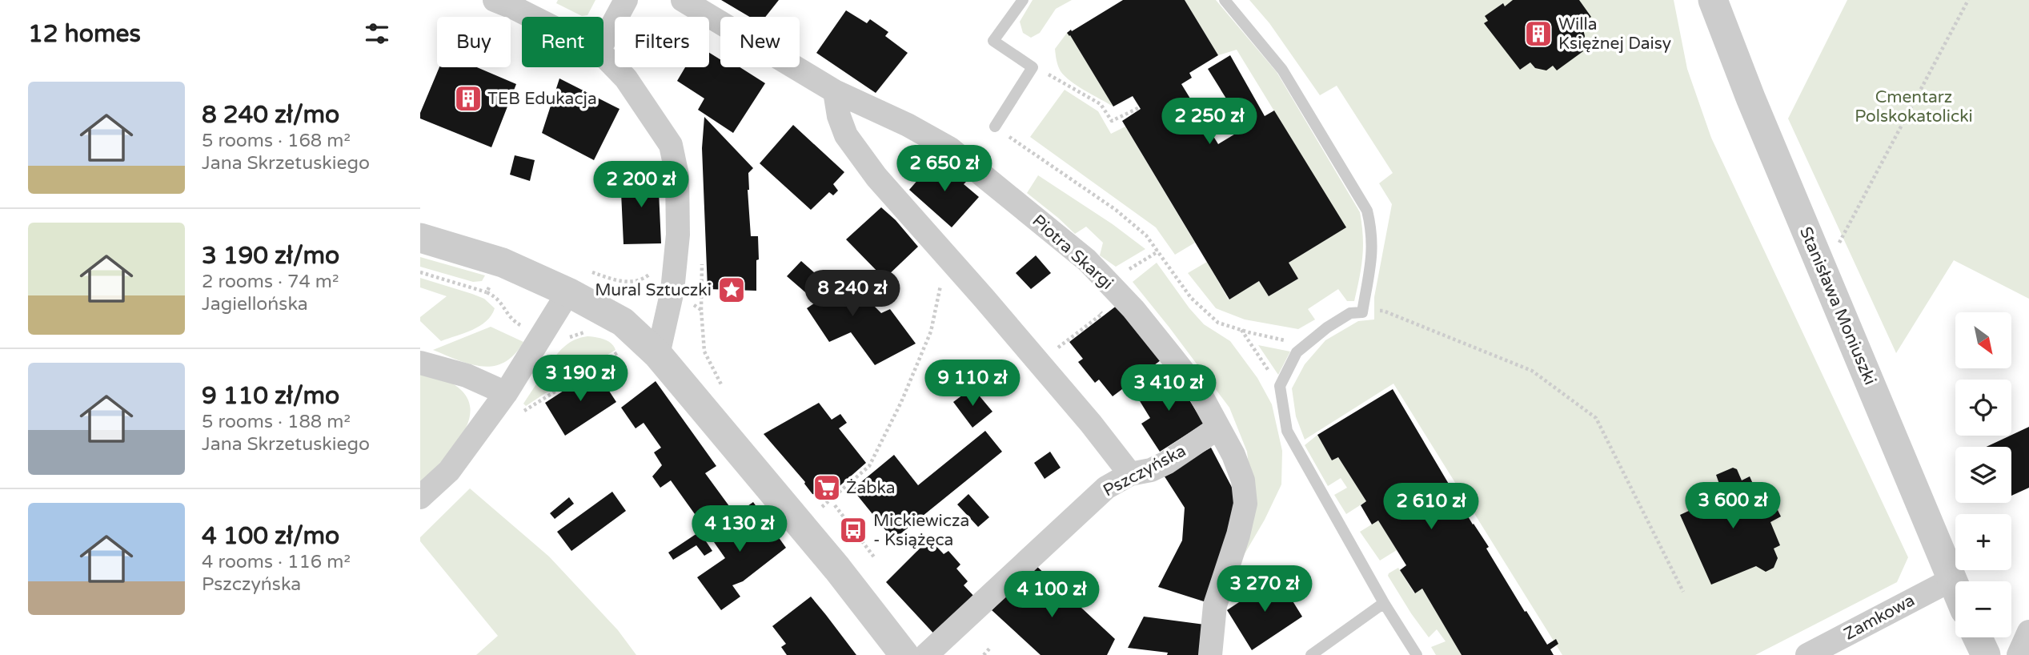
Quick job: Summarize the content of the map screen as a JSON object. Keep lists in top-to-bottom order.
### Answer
{
  "streets": {
    "street": [
      "Piotra Skargi",
      "Stanisława Moniuszki",
      "Pszczyńska",
      "Zamkowa"
    ]
  },
  "crossings": [
    ["Piotra Skargi", "Pszczyńska"],
    ["Stanisława Moniuszki", "Zamkowa"]
  ],
  "parks": ["Cmentarz Polskokatolicki"],
  "places": {
    "building": ["Willa Księżnej Daisy", "TEB Edukacja"],
    "place": ["Mural Sztuczki"],
    "supermarket": ["Żabka"],
    "bus stop": ["Mickiewicza - Książęca"]
  },
  "north": "bottom right",
  "page": {
    "heading": "12 homes",
    "chip": [
      "Buy",
      "Rent",
      "Filters",
      "New"
    ],
    "list": [
      {
        "name": "8 240 zł/mo",
        "note": "5 rooms · 168 m² · Jana Skrzetuskiego"
      },
      {
        "name": "3 190 zł/mo",
        "note": "2 rooms · 74 m² · Jagiellońska"
      },
      {
        "name": "9 110 zł/mo",
        "note": "5 rooms · 188 m² · Jana Skrzetuskiego"
      },
      {
        "name": "4 100 zł/mo",
        "note": "4 rooms · 116 m² · Pszczyńska"
      }
    ],
    "price": [
      "2 250 zł",
      "2 650 zł",
      "2 200 zł",
      "8 240 zł",
      "3 190 zł",
      "9 110 zł",
      "3 410 zł",
      "3 600 zł",
      "2 610 zł",
      "4 130 zł",
      "3 270 zł",
      "4 100 zł"
    ],
    "map_buttons": ["+", "−"]
  }
}
